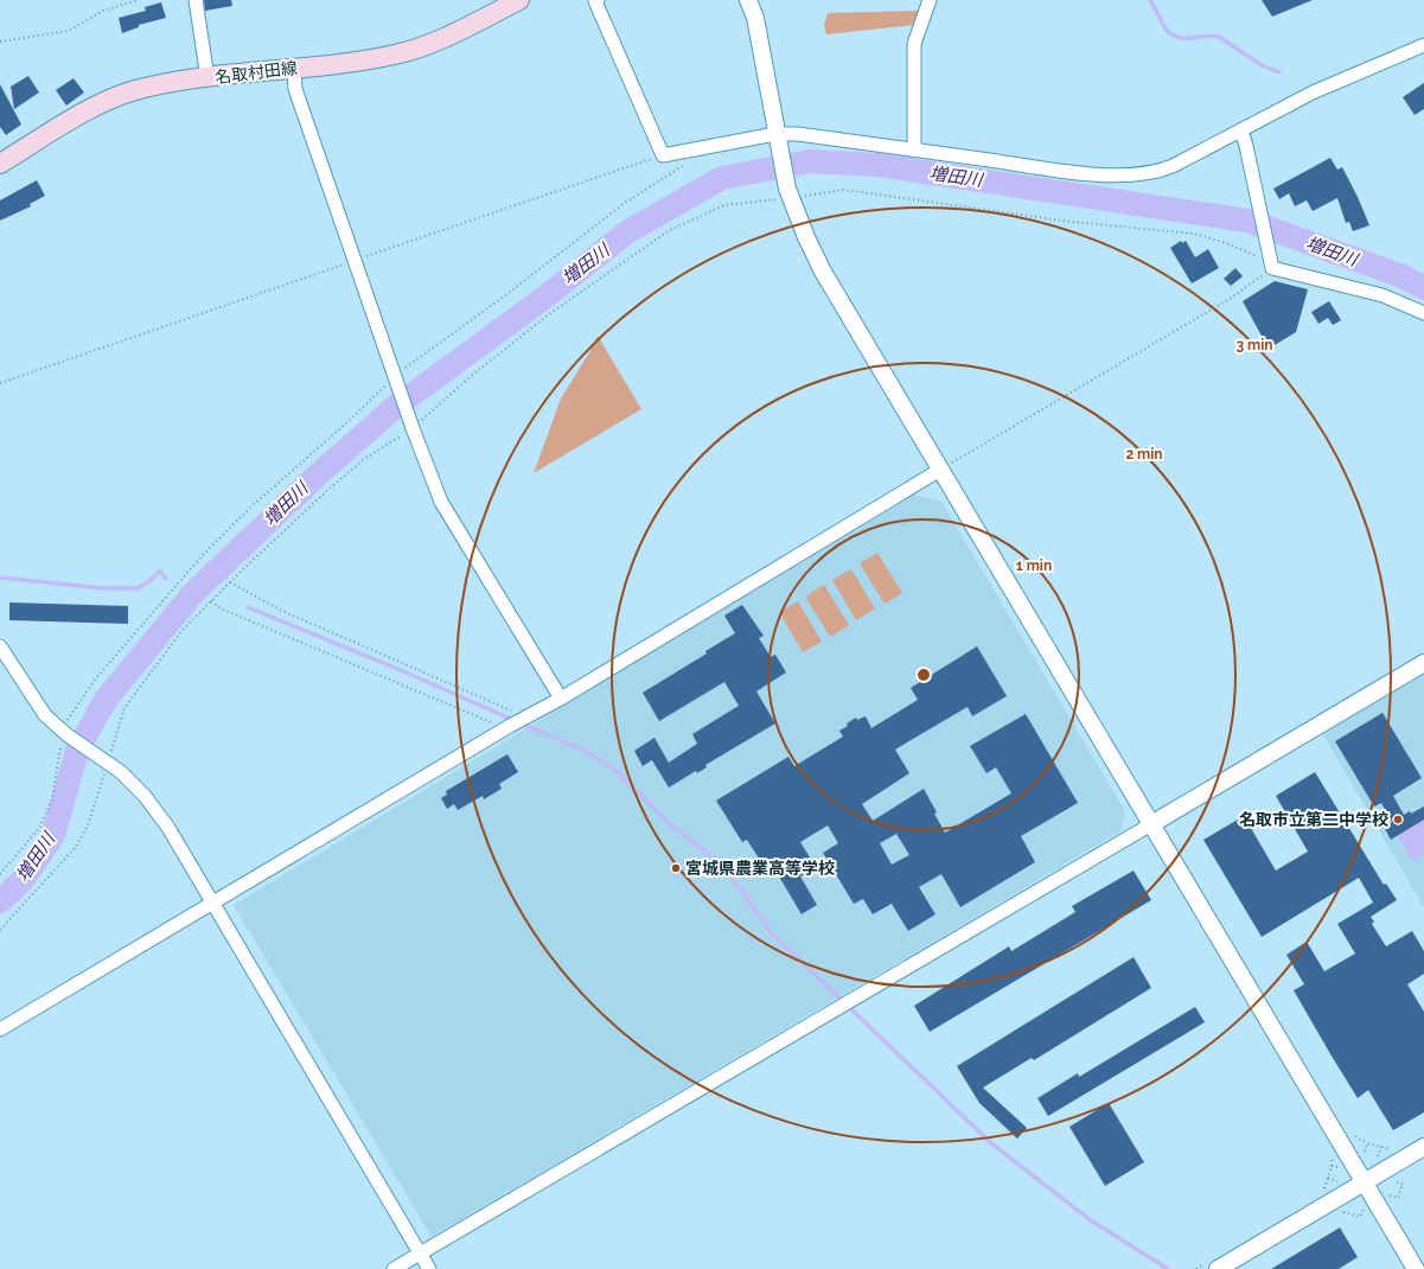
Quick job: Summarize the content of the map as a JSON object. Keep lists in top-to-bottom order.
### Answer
{
  "streets": {
    "main road": ["名取村田線"]
  },
  "water": ["増田川"],
  "places": ["名取市立第二中学校", "宮城県農業高等学校"],
  "rings": ["3 min", "2 min", "1 min"]
}
